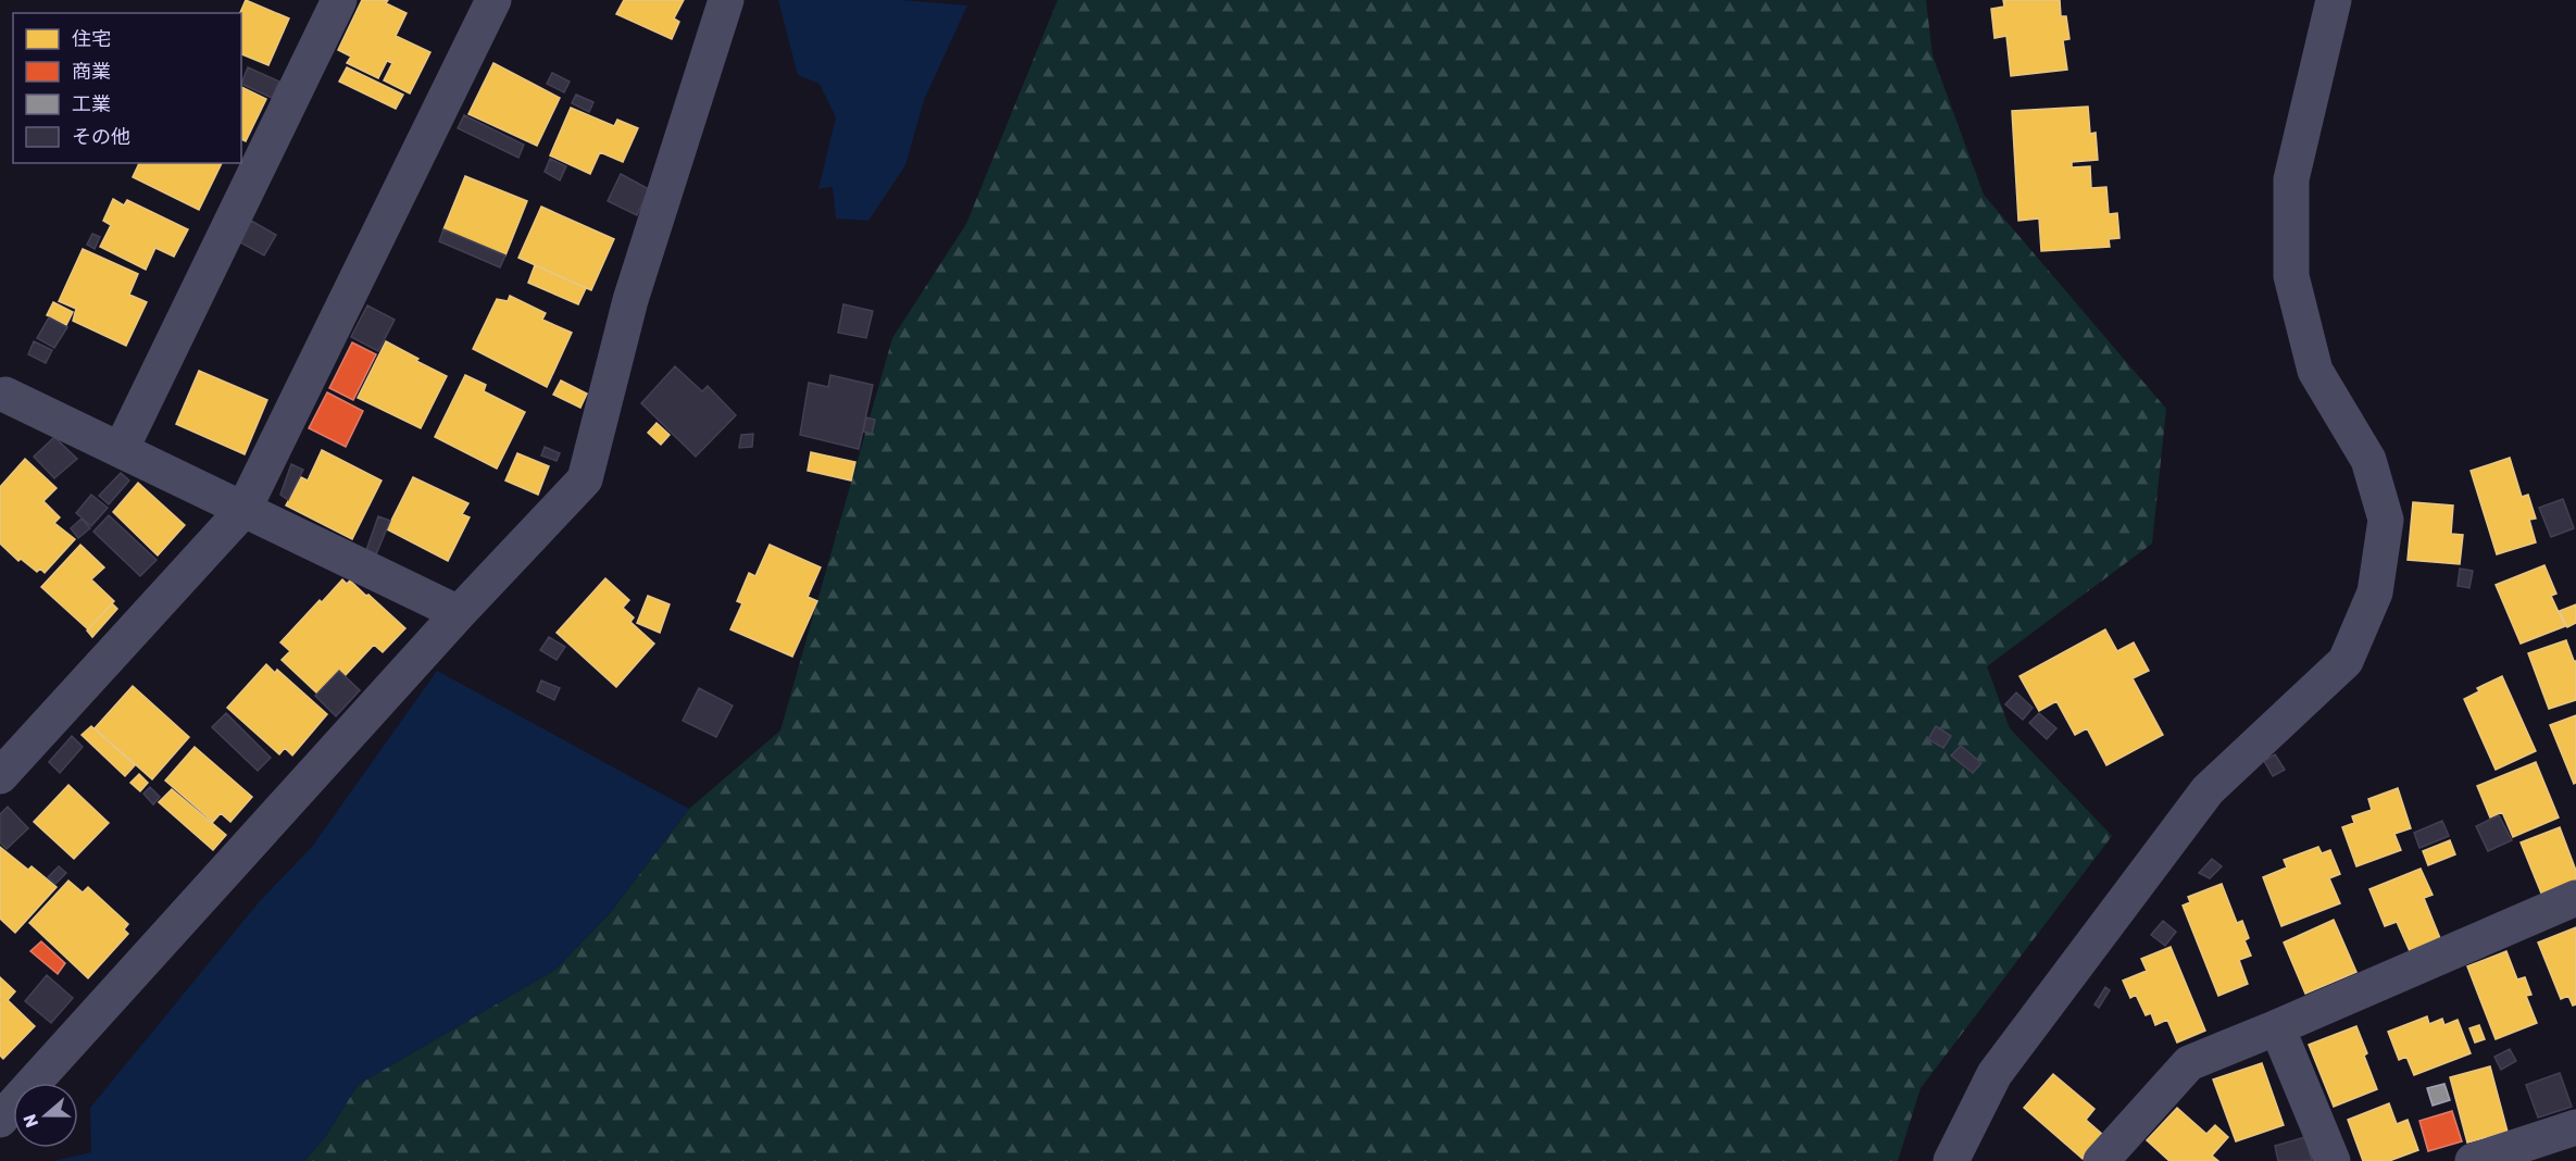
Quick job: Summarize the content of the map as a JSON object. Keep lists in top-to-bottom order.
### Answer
{
  "legend": [
    "住宅",
    "商業",
    "工業",
    "その他"
  ],
  "north": "left"
}
